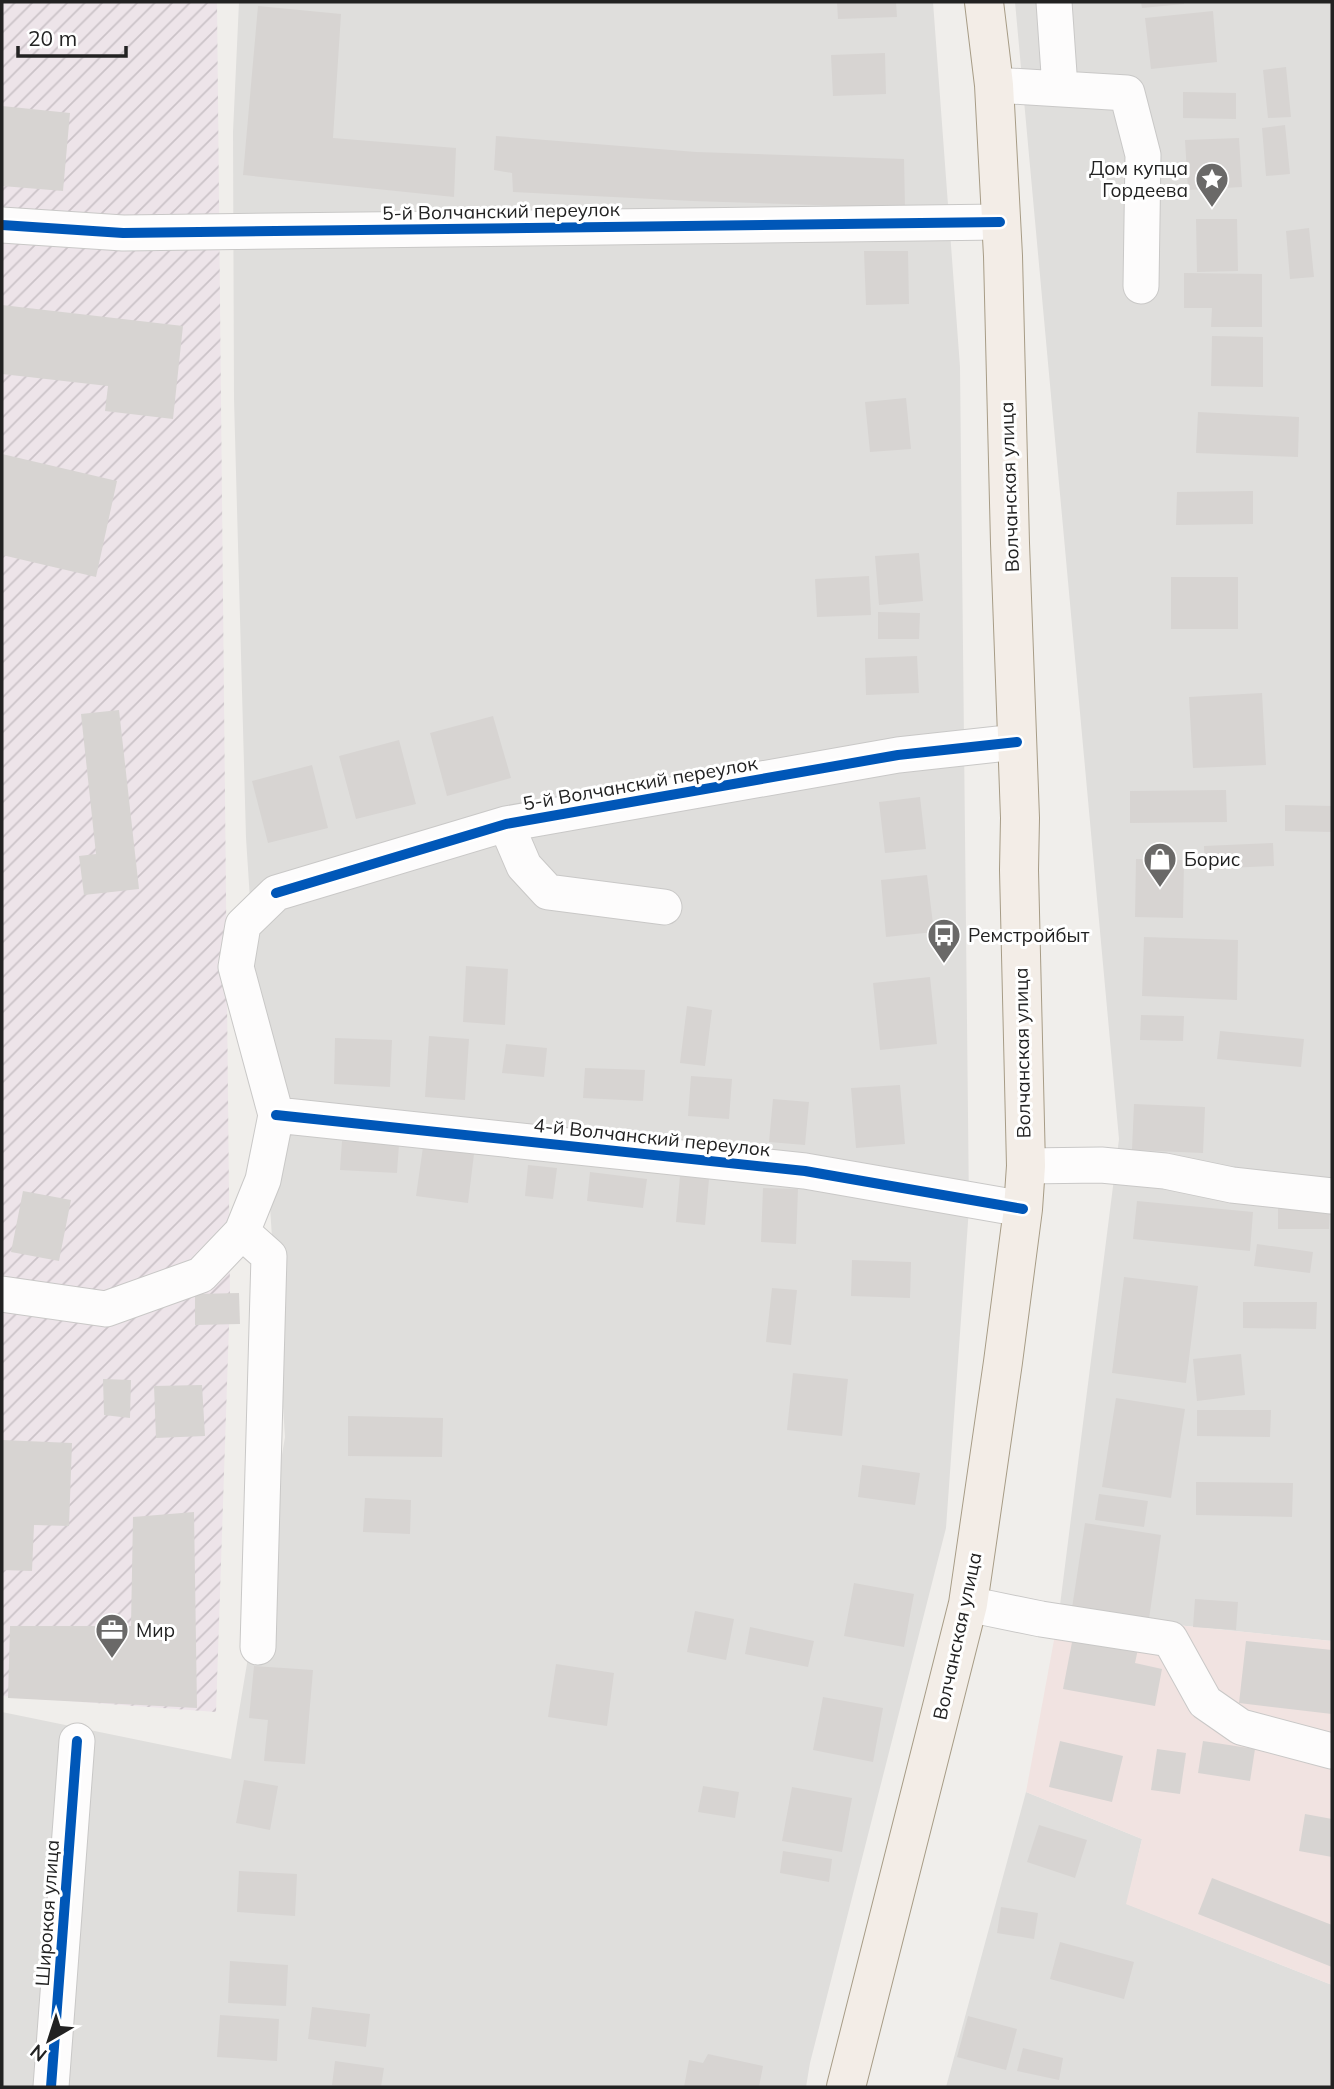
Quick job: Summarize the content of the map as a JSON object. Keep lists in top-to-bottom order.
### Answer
{
  "streets": {
    "main road": ["Волчанская улица"],
    "street": ["5-й Волчанский переулок", "4-й Волчанский переулок", "Широкая улица"]
  },
  "crossings": [
    ["5-й Волчанский переулок", "Волчанская улица"],
    ["5-й Волчанский переулок", "4-й Волчанский переулок"],
    ["Волчанская улица", "4-й Волчанский переулок"]
  ],
  "places": {
    "place": ["Дом купца Гордеева"],
    "shop": ["Борис"],
    "bus stop": ["Ремстройбыт"],
    "office": ["Мир"]
  },
  "scale_bar": "20 m",
  "north": "bottom left"
}
